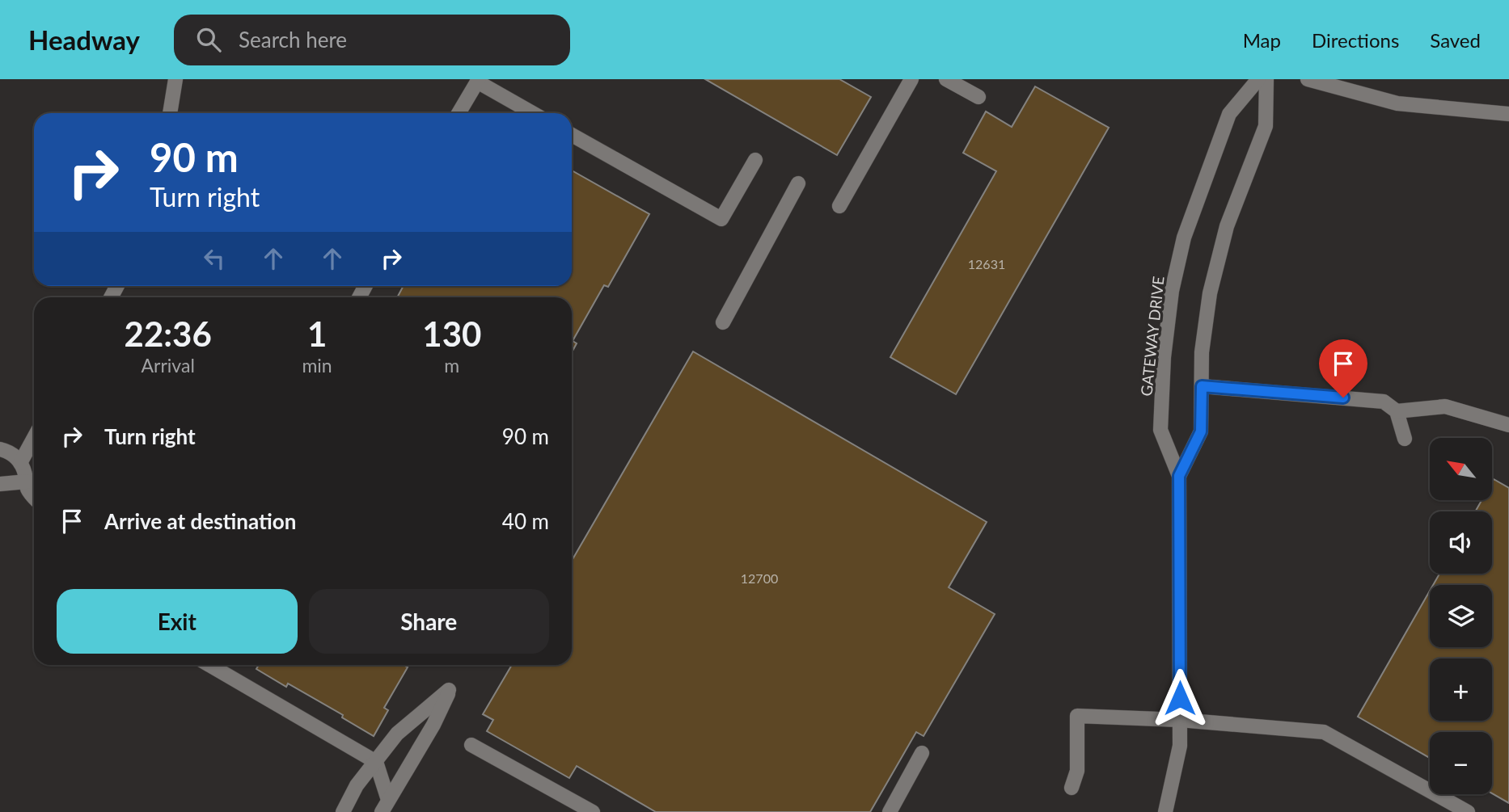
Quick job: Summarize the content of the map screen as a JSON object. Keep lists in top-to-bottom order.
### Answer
{
  "streets": {
    "street": ["GATEWAY DRIVE"]
  },
  "house_numbers": ["12631", "12700"],
  "north": "top left",
  "page": {
    "header": "Headway",
    "search": "Search here",
    "nav": ["Map", "Directions", "Saved"],
    "turn": ["90 m", "Turn right"],
    "eta": [
      "22:36",
      "Arrival",
      "1",
      "min",
      "130",
      "m"
    ],
    "list": [
      {
        "name": "Turn right",
        "value": "90 m"
      },
      {
        "name": "Arrive at destination",
        "value": "40 m"
      }
    ],
    "map_buttons": ["+", "−"],
    "buttons": ["Exit", "Share"]
  }
}
